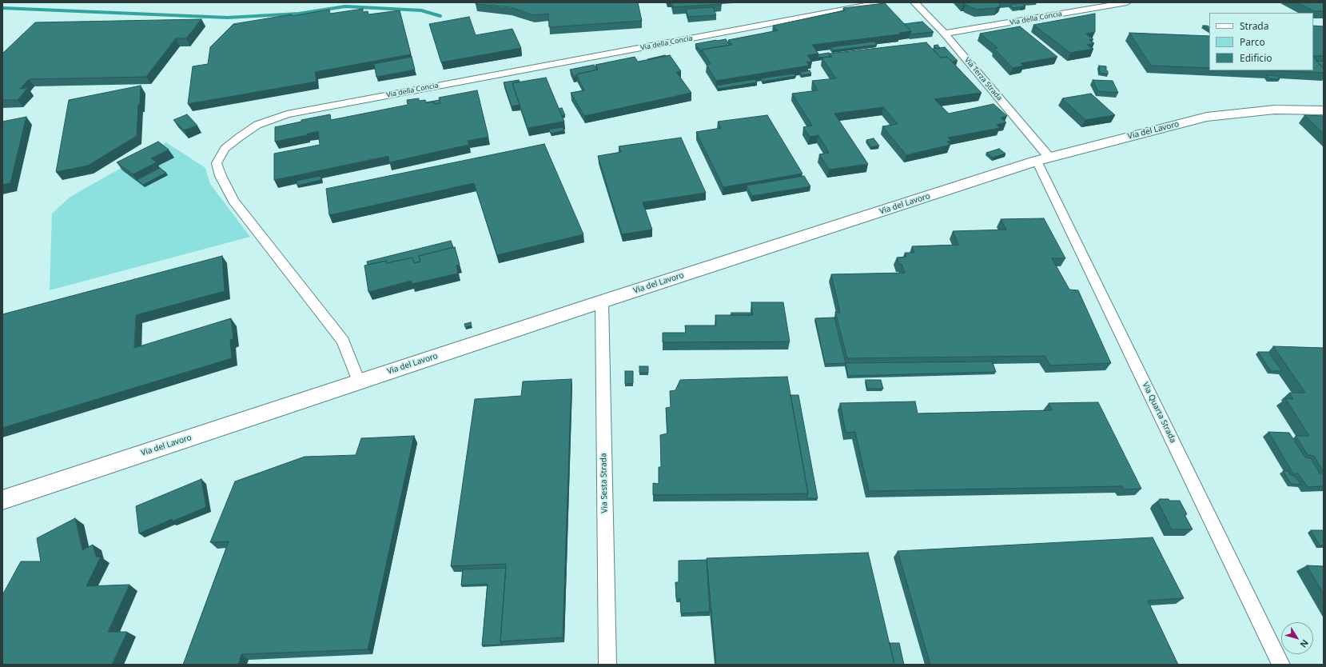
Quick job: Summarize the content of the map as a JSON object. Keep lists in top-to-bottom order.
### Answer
{
  "streets": {
    "street": [
      "Via della Concia",
      "Via Terza Strada",
      "Via del Lavoro",
      "Via Quarta Strada",
      "Via Sesta Strada"
    ]
  },
  "crossings": [
    ["Via della Concia", "Via Terza Strada"],
    ["Via della Concia", "Via del Lavoro"],
    ["Via Terza Strada", "Via del Lavoro"],
    ["Via Terza Strada", "Via Quarta Strada"],
    ["Via del Lavoro", "Via Quarta Strada"],
    ["Via del Lavoro", "Via Sesta Strada"]
  ],
  "legend": ["Strada", "Parco", "Edificio"],
  "north": "bottom right"
}
